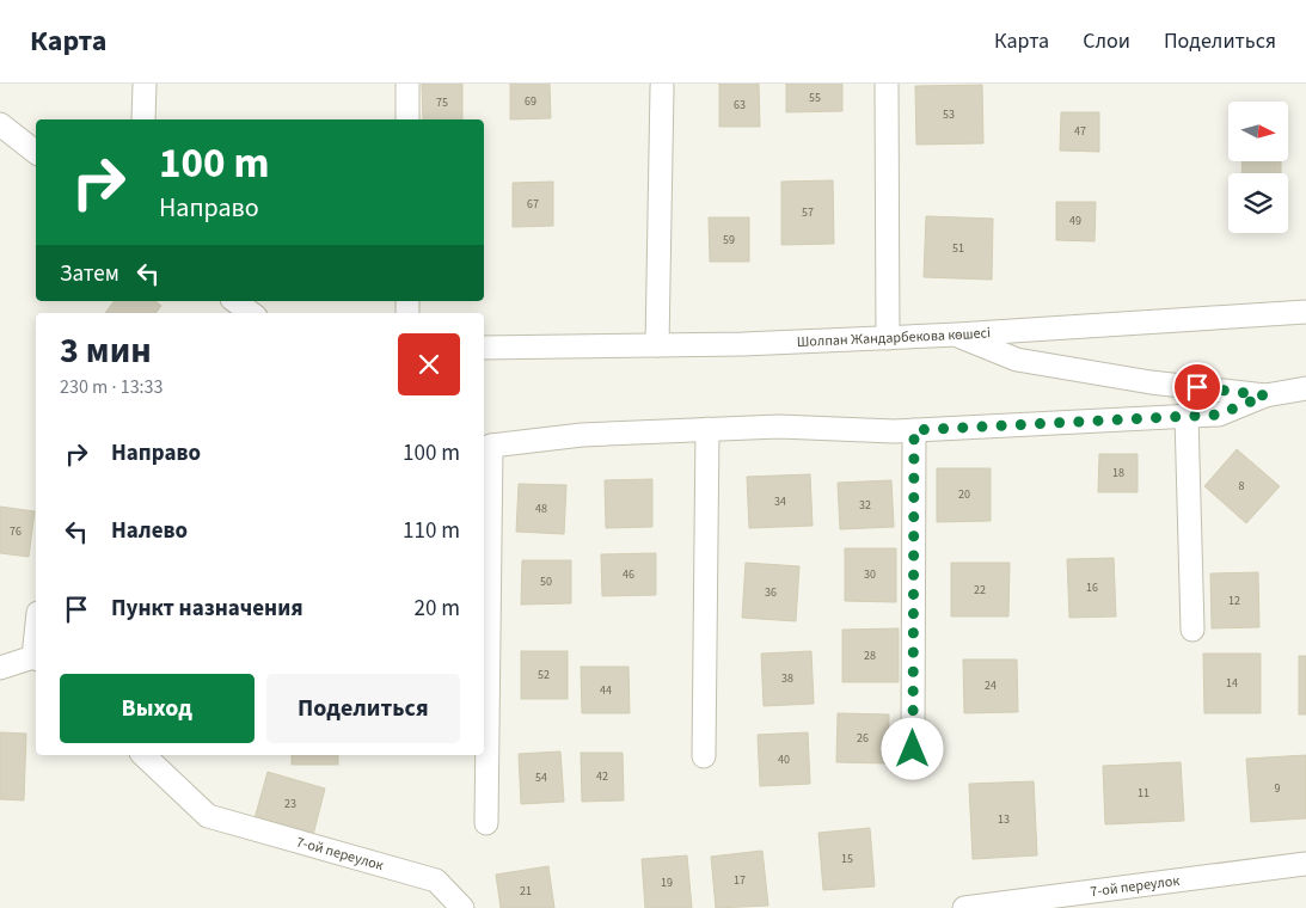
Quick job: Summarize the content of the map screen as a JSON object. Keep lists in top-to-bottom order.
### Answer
{
  "streets": {
    "street": ["Шолпан Жандарбекова көшесі", "7-ой переулок"]
  },
  "house_numbers": [
    "55",
    "69",
    "75",
    "63",
    "53",
    "47",
    "67",
    "57",
    "49",
    "59",
    "51",
    "18",
    "8",
    "20",
    "34",
    "32",
    "48",
    "76",
    "46",
    "30",
    "50",
    "16",
    "22",
    "36",
    "12",
    "28",
    "52",
    "38",
    "14",
    "24",
    "44",
    "26",
    "40",
    "42",
    "54",
    "9",
    "11",
    "23",
    "13",
    "15",
    "17",
    "19",
    "21"
  ],
  "north": "right",
  "page": {
    "header": "Карта",
    "nav": ["Карта", "Слои", "Поделиться"],
    "turn": ["100 m", "Направо"],
    "then": "Затем",
    "heading": ["3 мин", "230 m · 13:33"],
    "list": [
      {
        "name": "Направо",
        "value": "100 m"
      },
      {
        "name": "Налево",
        "value": "110 m"
      },
      {
        "name": "Пункт назначения",
        "value": "20 m"
      }
    ],
    "buttons": ["Выход", "Поделиться"]
  }
}
